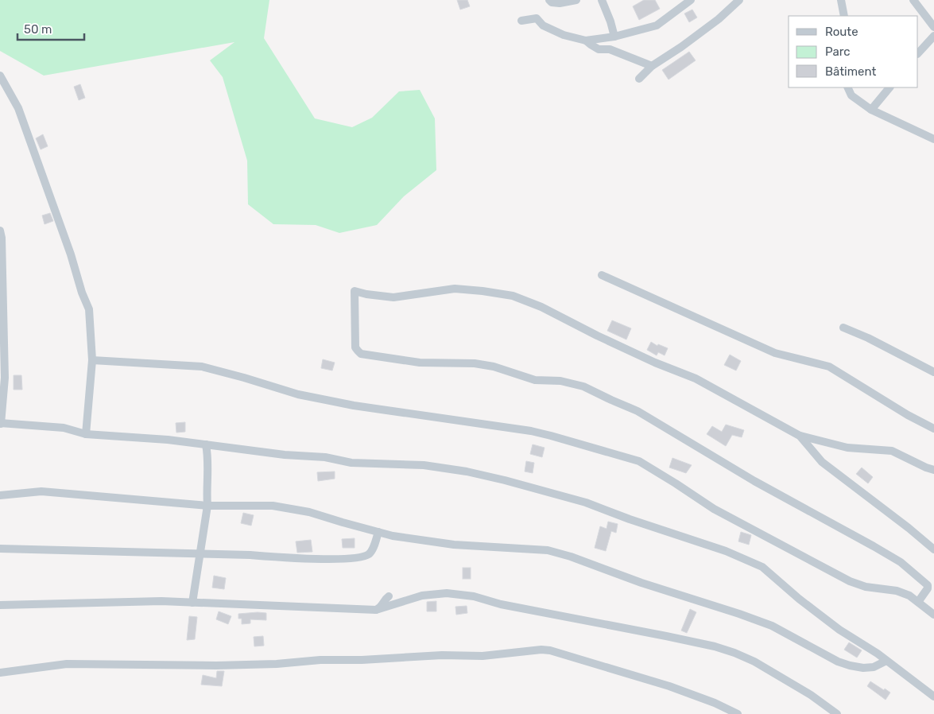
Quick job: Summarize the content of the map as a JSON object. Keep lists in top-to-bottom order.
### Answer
{
  "legend": ["Route", "Parc", "Bâtiment"],
  "scale_bar": "50 m"
}
